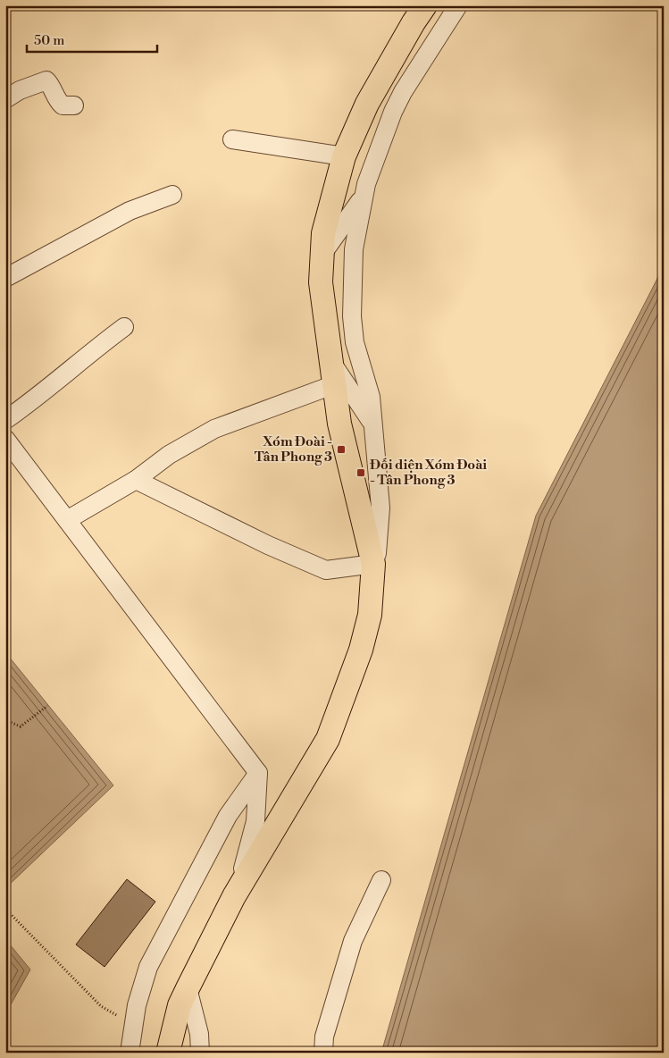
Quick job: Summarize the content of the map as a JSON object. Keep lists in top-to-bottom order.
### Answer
{
  "places": {
    "transit": ["Xóm Đoài - Tân Phong 3", "Đối diện Xóm Đoài - Tân Phong 3"]
  },
  "scale_bar": "50 m"
}
